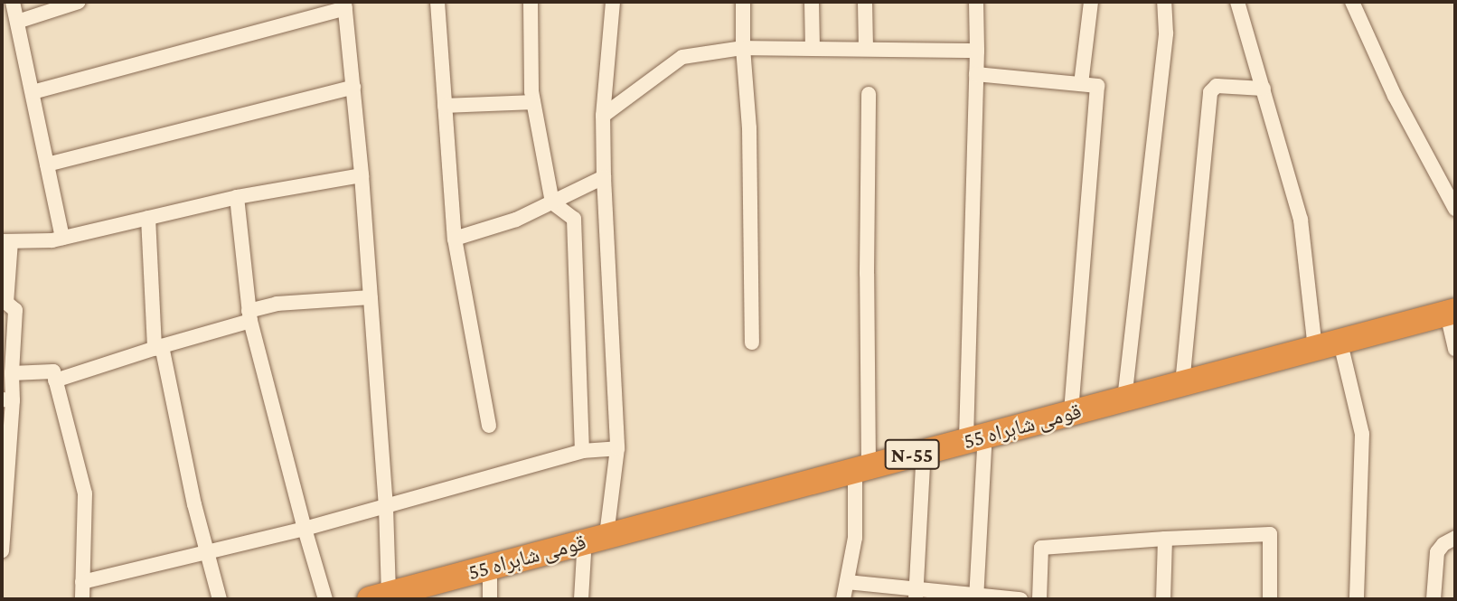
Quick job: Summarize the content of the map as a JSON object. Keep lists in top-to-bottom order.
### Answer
{
  "streets": {
    "highway": ["قومی شاہراہ 55", "N-55"]
  }
}
